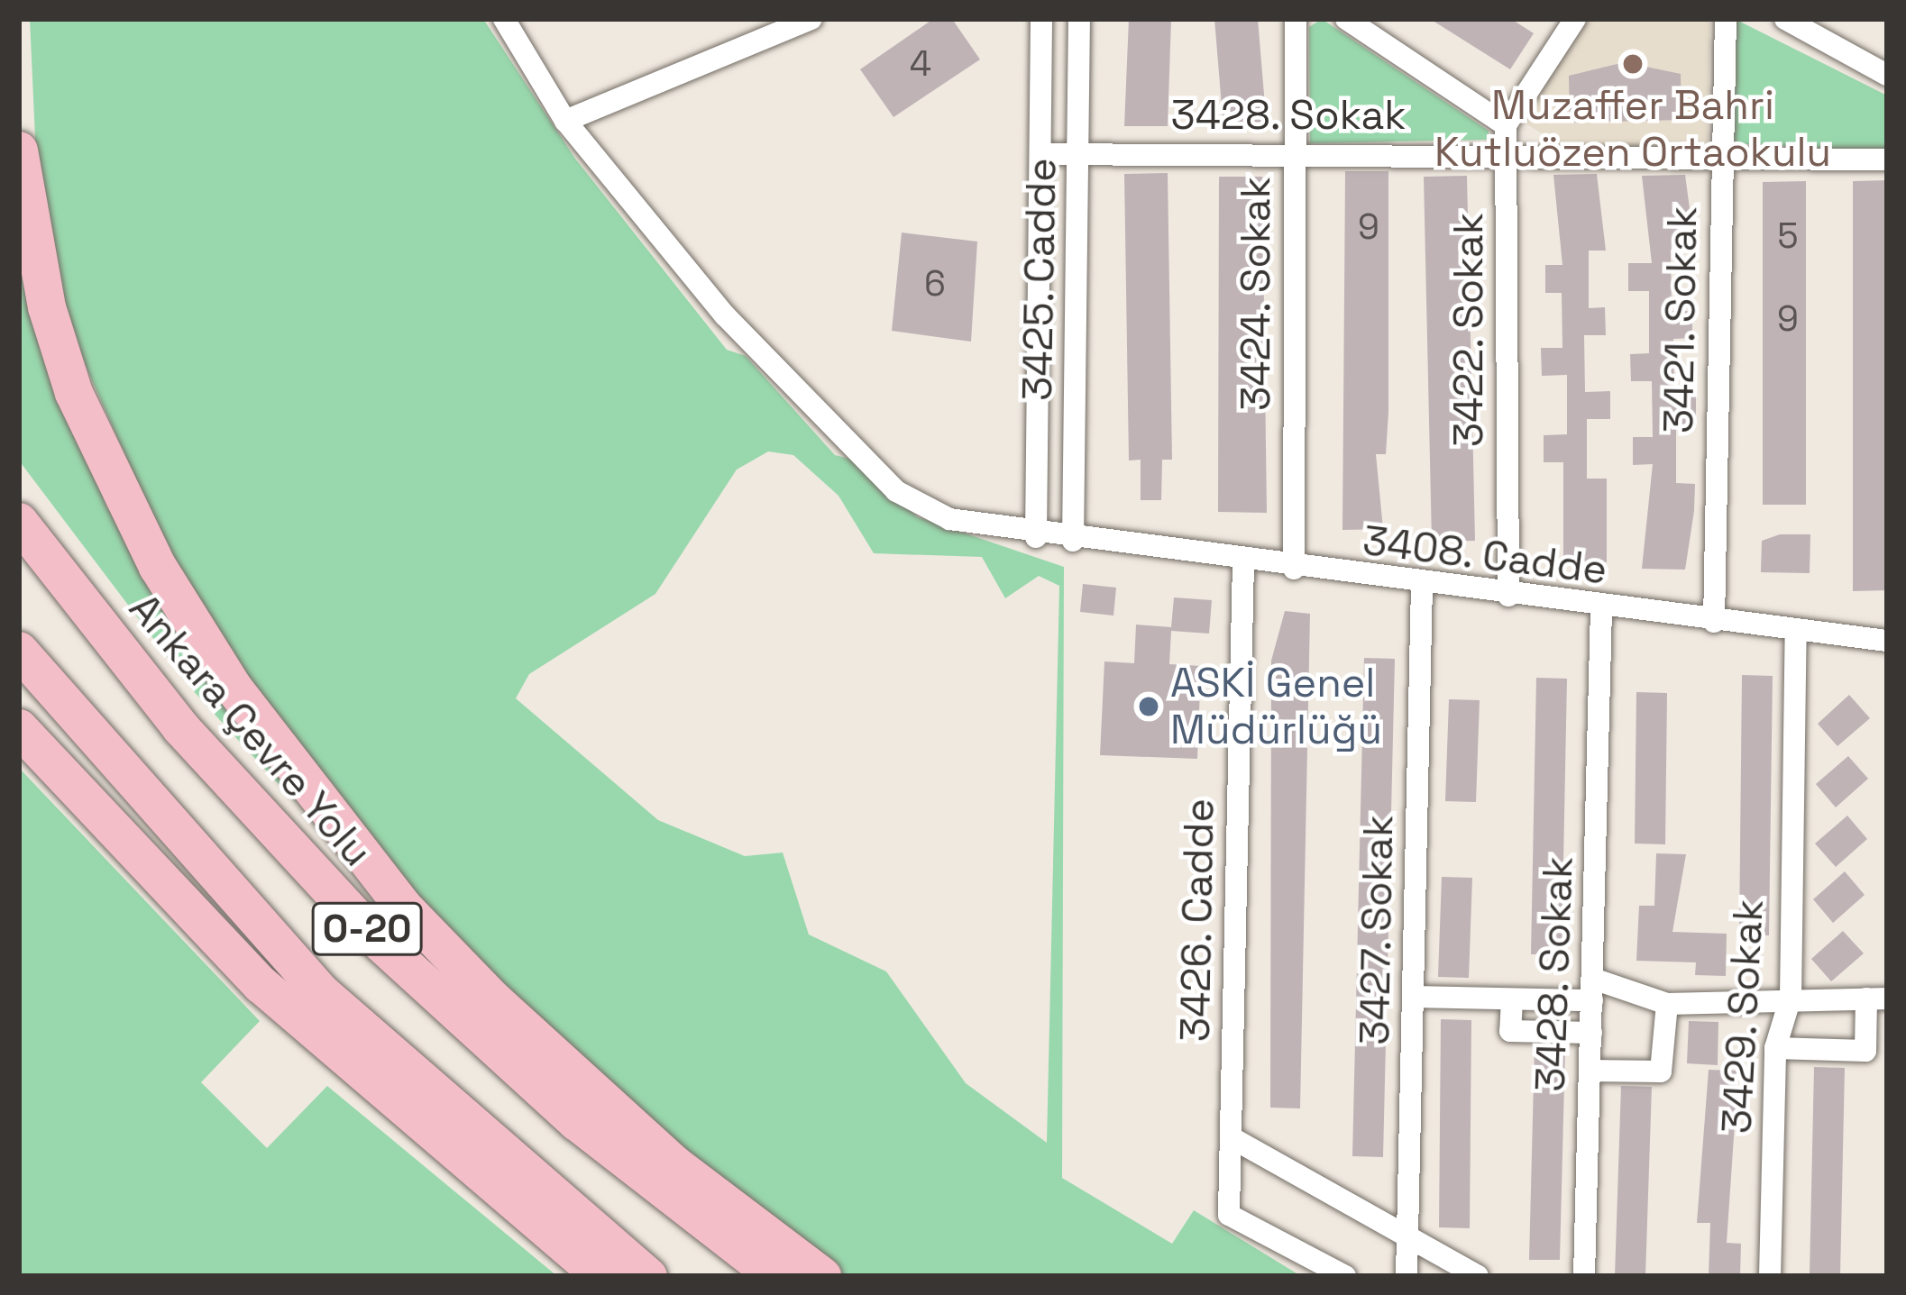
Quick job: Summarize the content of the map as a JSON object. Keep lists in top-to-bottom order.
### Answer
{
  "streets": {
    "highway": ["Ankara Çevre Yolu", "O-20"],
    "street": [
      "3428. Sokak",
      "3425. Cadde",
      "3424. Sokak",
      "3421. Sokak",
      "3422. Sokak",
      "3408. Cadde",
      "3426. Cadde",
      "3427. Sokak",
      "3429. Sokak"
    ]
  },
  "crossings": [
    ["3428. Sokak", "3425. Cadde"],
    ["3428. Sokak", "3424. Sokak"],
    ["3428. Sokak", "3421. Sokak"],
    ["3428. Sokak", "3422. Sokak"],
    ["3428. Sokak", "3408. Cadde"],
    ["3425. Cadde", "3408. Cadde"],
    ["3424. Sokak", "3408. Cadde"],
    ["3421. Sokak", "3408. Cadde"],
    ["3422. Sokak", "3408. Cadde"],
    ["3408. Cadde", "3426. Cadde"],
    ["3408. Cadde", "3427. Sokak"],
    ["3408. Cadde", "3429. Sokak"]
  ],
  "places": ["Muzaffer Bahri Kutluözen Ortaokulu", "ASKİ Genel Müdürlüğü"],
  "house_numbers": [
    "4",
    "9",
    "5",
    "6",
    "9"
  ]
}
